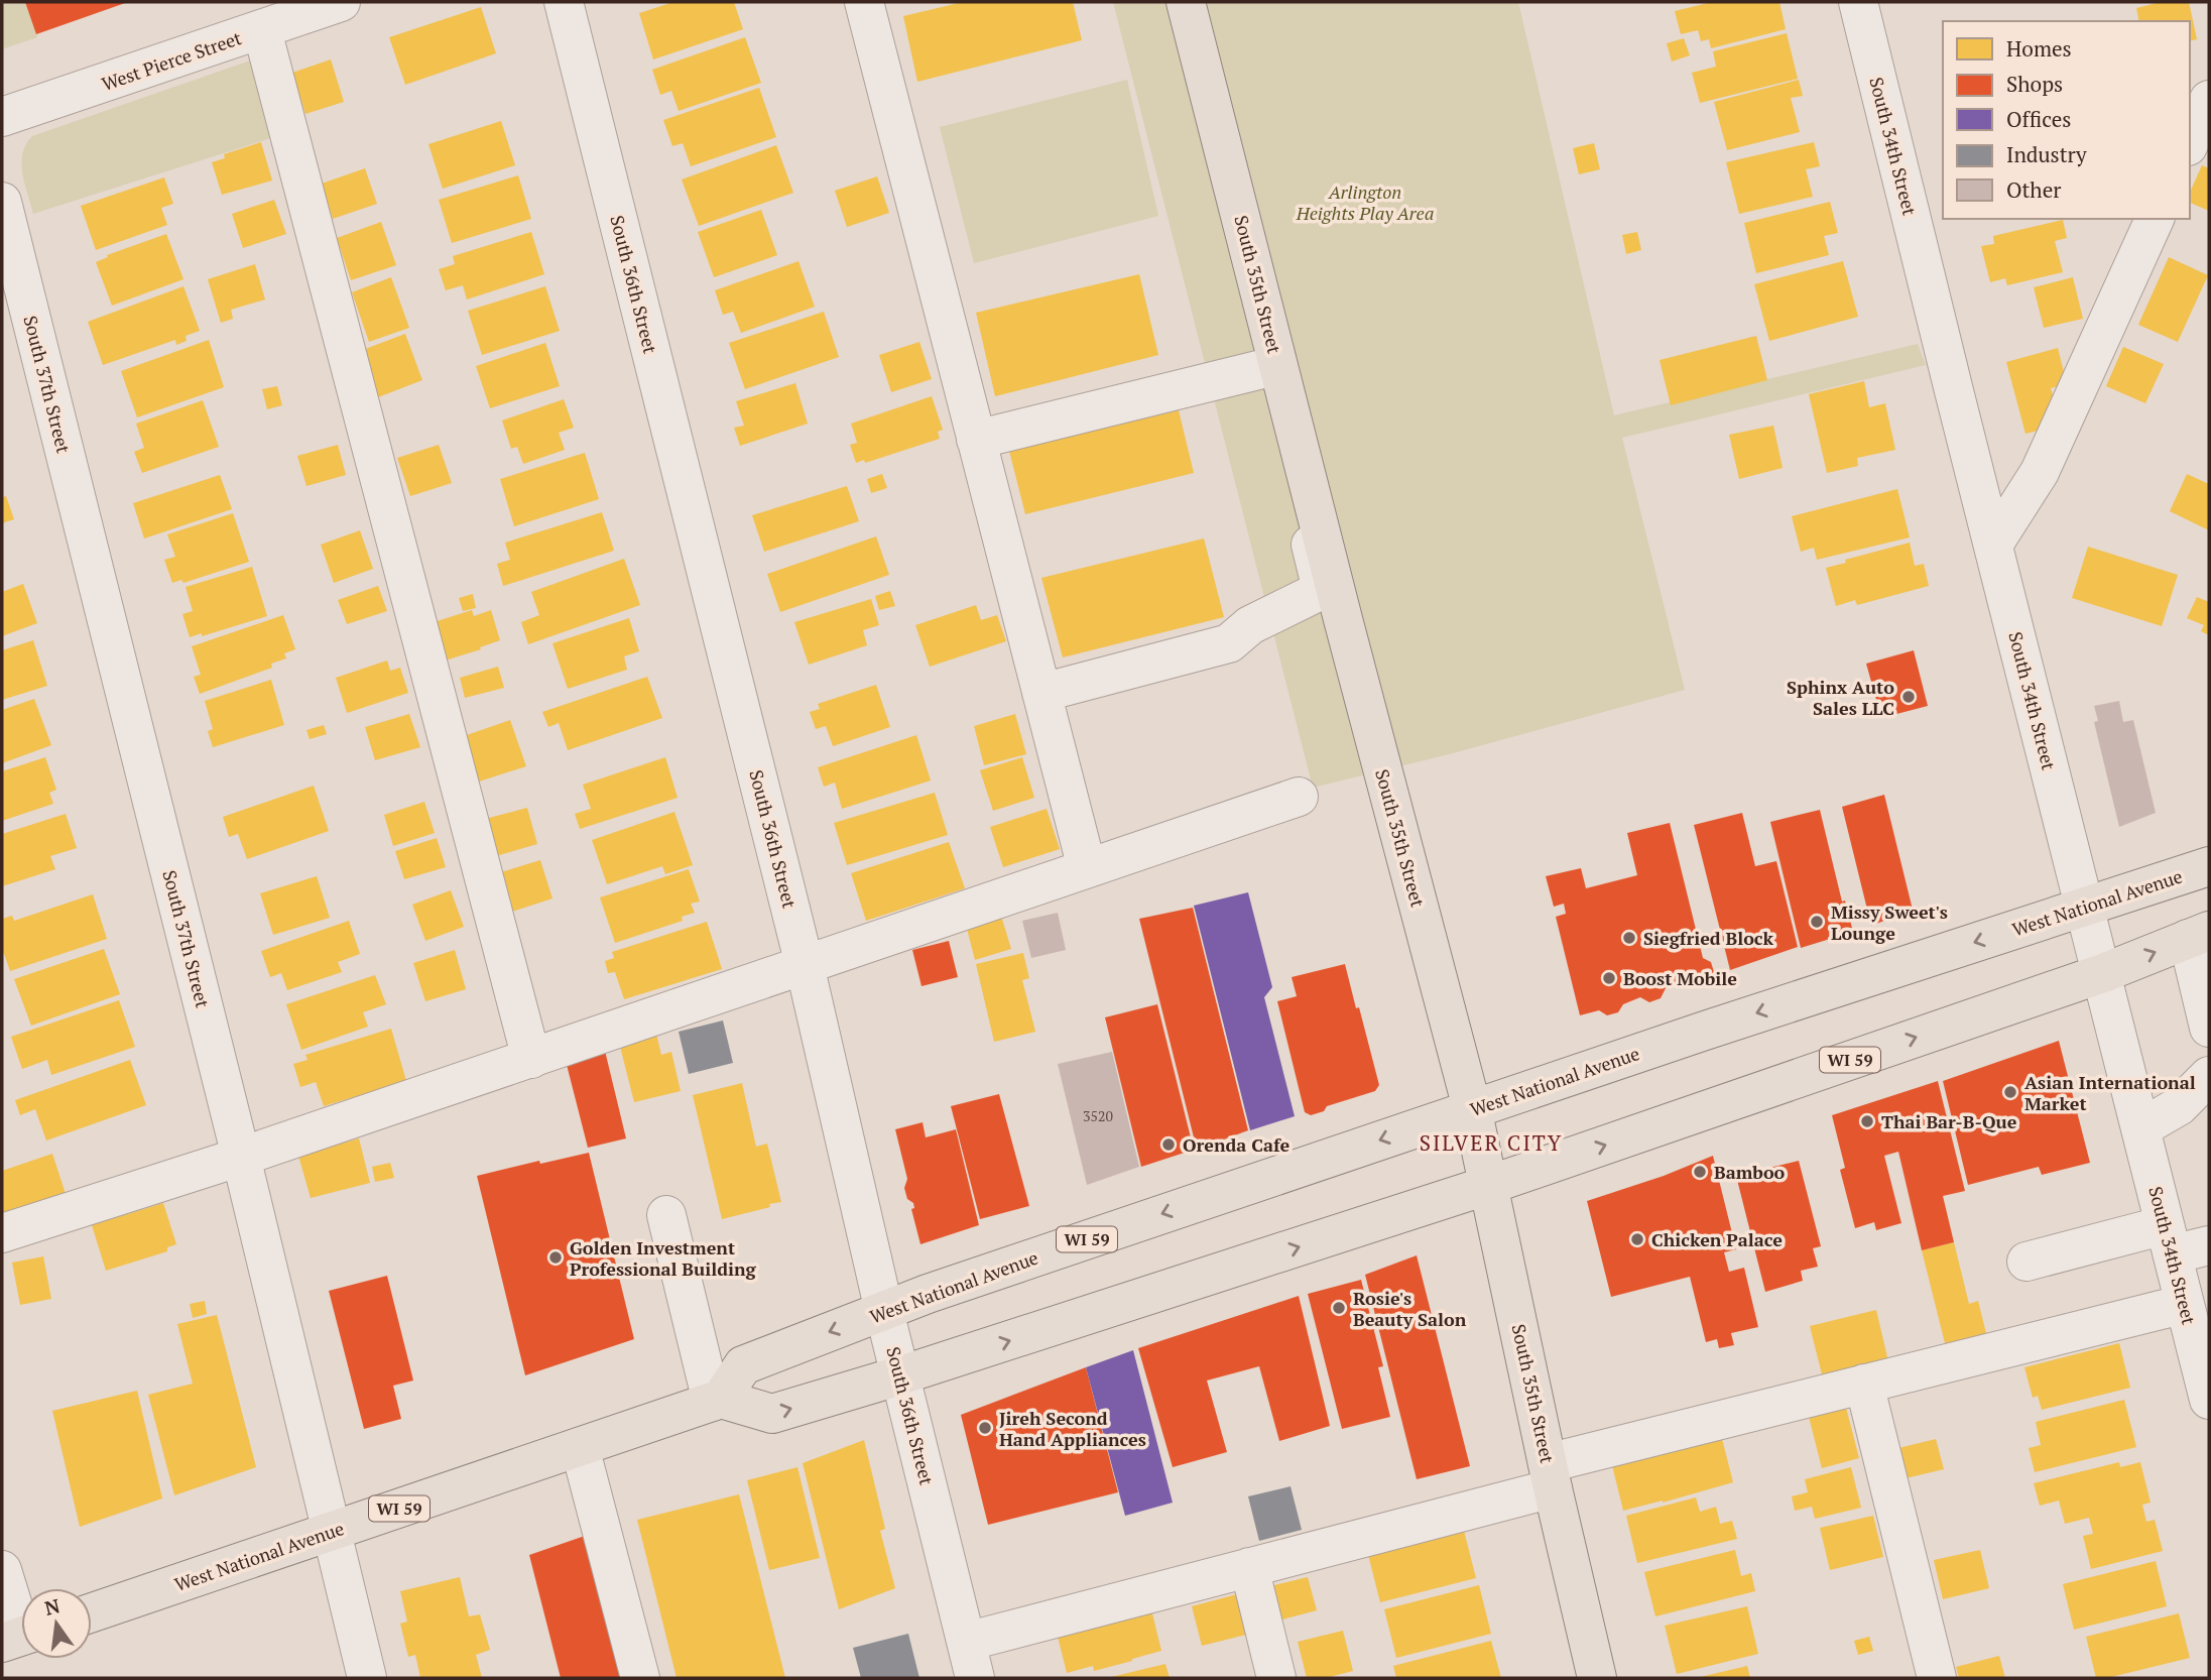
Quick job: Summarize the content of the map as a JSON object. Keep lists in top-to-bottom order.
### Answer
{
  "streets": {
    "main road": ["South 35th Street", "West National Avenue", "WI 59"],
    "street": [
      "West Pierce Street",
      "South 34th Street",
      "South 36th Street",
      "South 37th Street"
    ]
  },
  "crossings": [
    ["South 34th Street", "West National Avenue"],
    ["South 34th Street", "WI 59"],
    ["South 36th Street", "West National Avenue"],
    ["South 36th Street", "WI 59"],
    ["South 35th Street", "West National Avenue"],
    ["South 35th Street", "WI 59"],
    ["South 37th Street", "West National Avenue"],
    ["West National Avenue", "WI 59"]
  ],
  "districts": ["SILVER CITY"],
  "parks": ["Arlington Heights Play Area"],
  "places": [
    "Sphinx Auto Sales LLC",
    "Missy Sweet's Lounge",
    "Siegfried Block",
    "Boost Mobile",
    "Asian International Market",
    "Thai Bar-B-Que",
    "Orenda Cafe",
    "Bamboo",
    "Chicken Palace",
    "Golden Investment Professional Building",
    "Rosie's Beauty Salon",
    "Jireh Second Hand Appliances"
  ],
  "house_numbers": ["3520"],
  "legend": [
    "Homes",
    "Shops",
    "Offices",
    "Industry",
    "Other"
  ],
  "north": "top"
}
